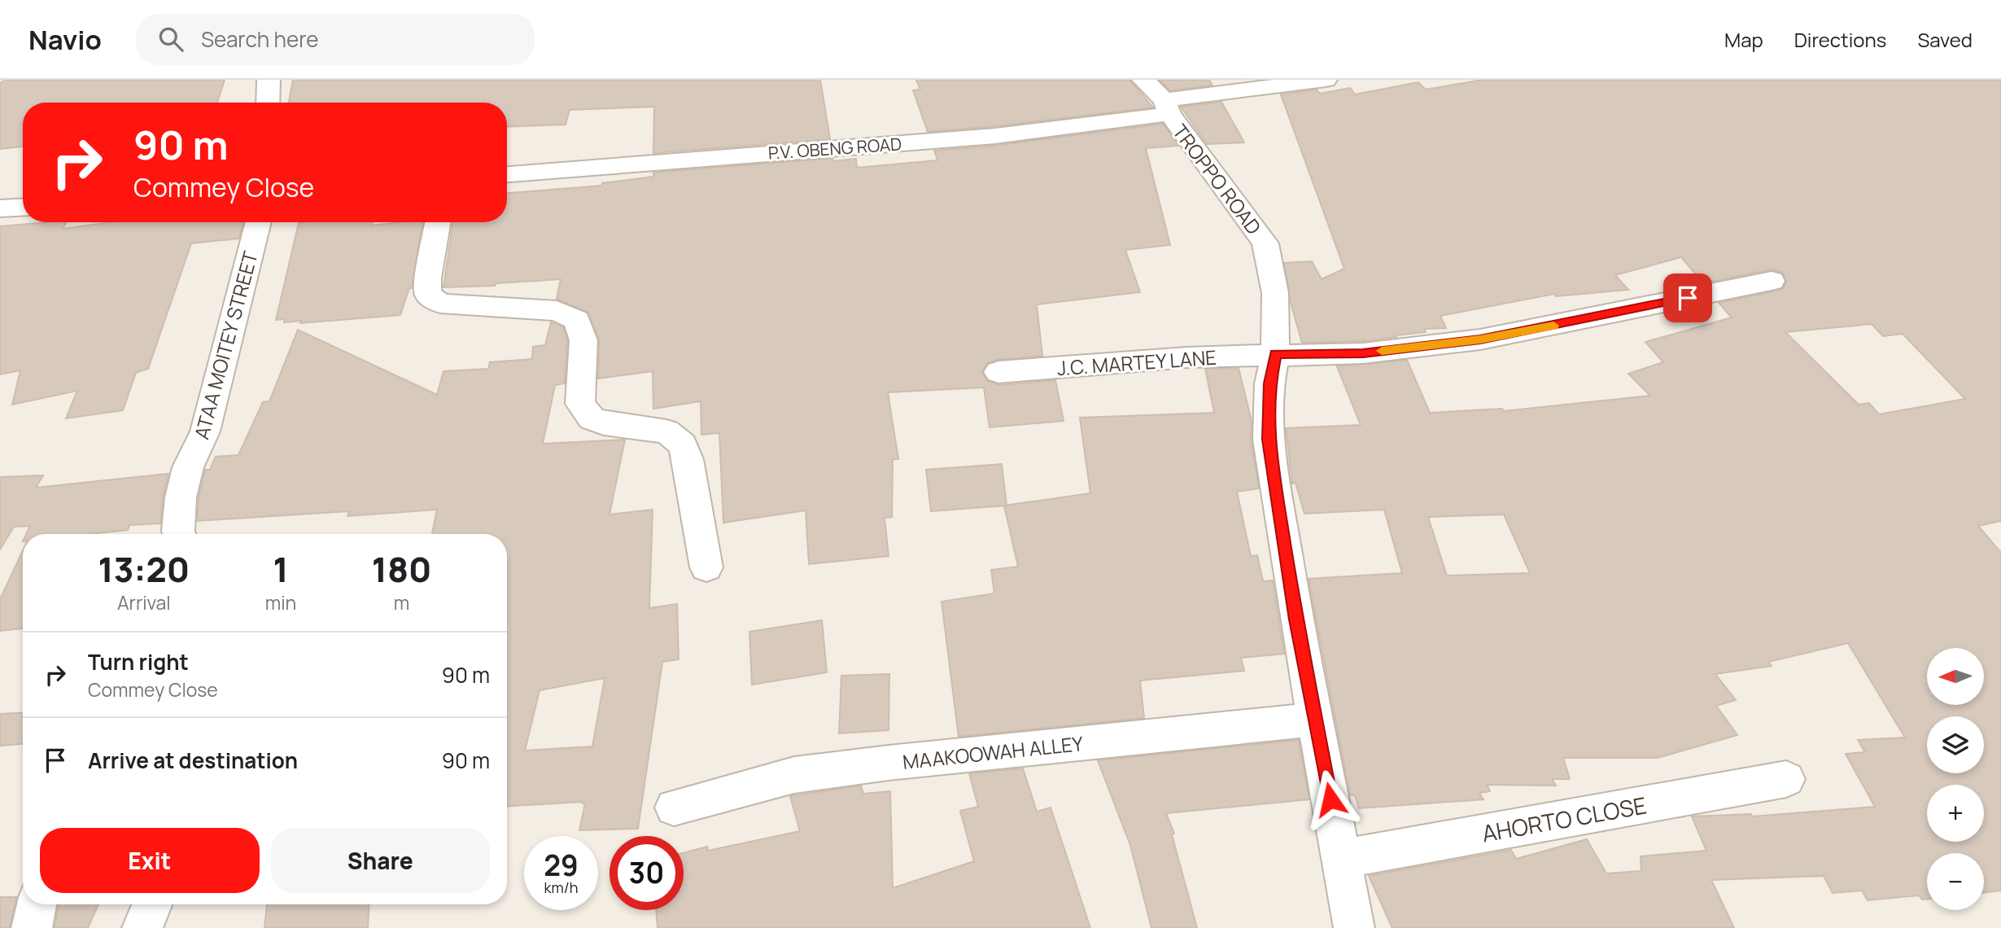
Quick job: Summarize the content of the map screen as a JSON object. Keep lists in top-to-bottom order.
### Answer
{
  "streets": {
    "street": [
      "P.V. OBENG ROAD",
      "TROPPO ROAD",
      "ATAA MOITEY STREET",
      "J.C. MARTEY LANE",
      "MAAKOOWAH ALLEY",
      "AHORTO CLOSE"
    ]
  },
  "crossings": [
    ["P.V. OBENG ROAD", "TROPPO ROAD"],
    ["TROPPO ROAD", "J.C. MARTEY LANE"],
    ["TROPPO ROAD", "MAAKOOWAH ALLEY"],
    ["TROPPO ROAD", "AHORTO CLOSE"]
  ],
  "north": "left",
  "page": {
    "header": "Navio",
    "search": "Search here",
    "nav": ["Map", "Directions", "Saved"],
    "turn": ["90 m", "Commey Close"],
    "eta": [
      "13:20",
      "Arrival",
      "1",
      "min",
      "180",
      "m"
    ],
    "list": [
      {
        "name": "Turn right",
        "note": "Commey Close",
        "value": "90 m"
      },
      {
        "name": "Arrive at destination",
        "value": "90 m"
      }
    ],
    "map_buttons": ["+", "−"],
    "buttons": ["Exit", "Share"],
    "speed": "29 km/h",
    "limit": "30"
  }
}
